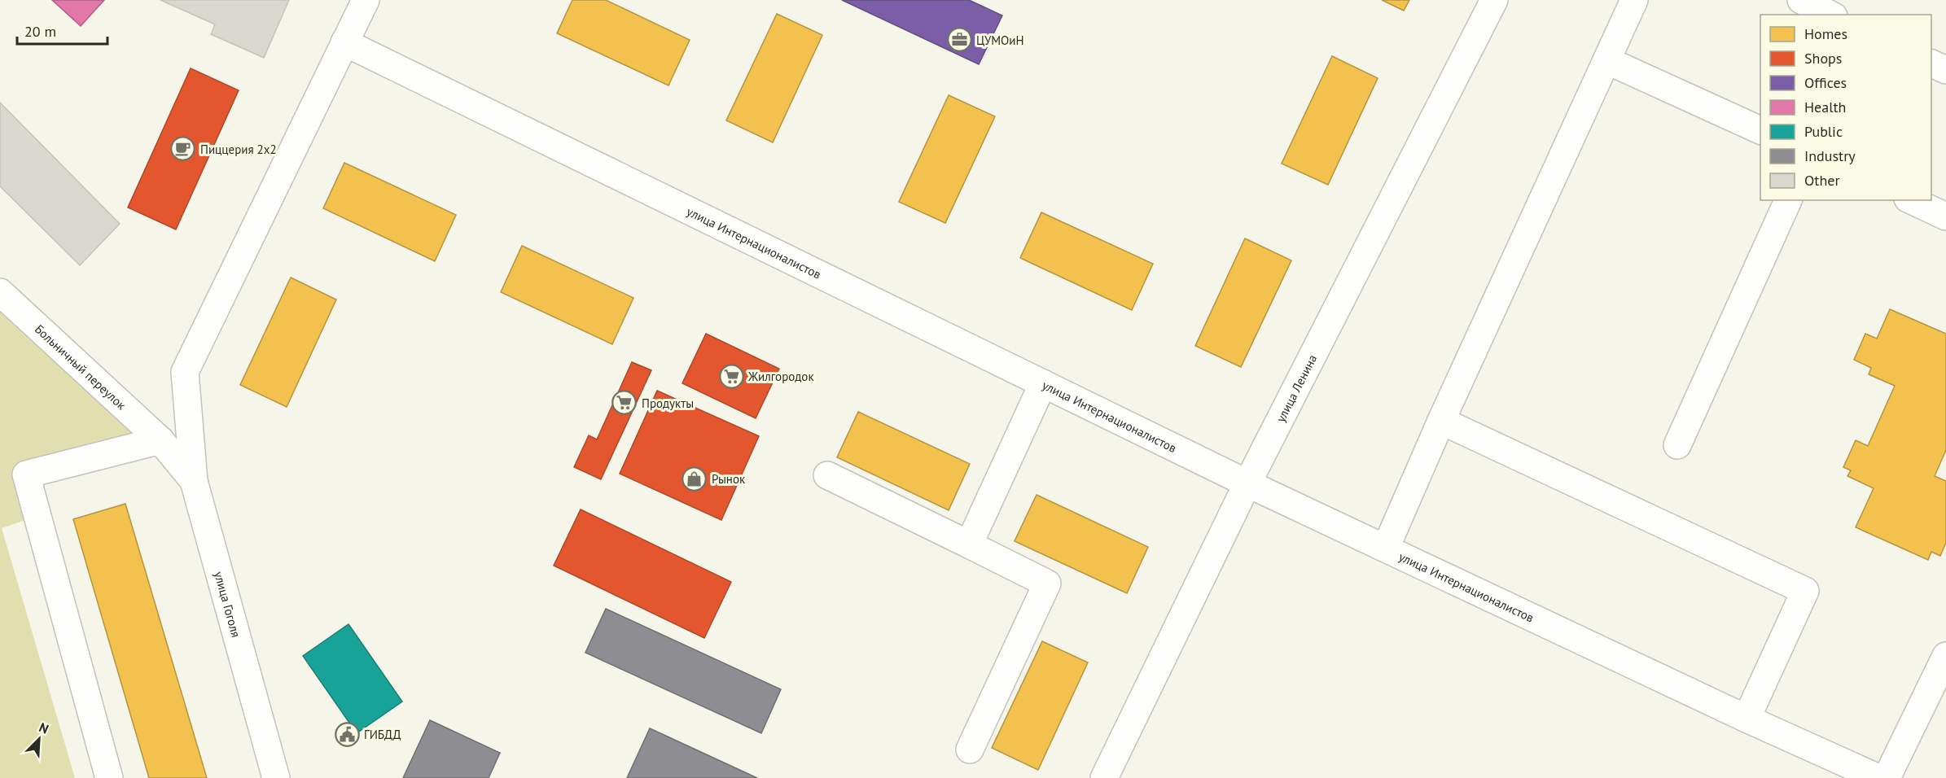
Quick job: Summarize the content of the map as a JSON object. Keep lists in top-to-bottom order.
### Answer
{
  "streets": {
    "street": [
      "улица Интернационалистов",
      "Больничный переулок",
      "улица Ленина",
      "улица Гоголя"
    ]
  },
  "crossings": [
    ["улица Интернационалистов", "улица Ленина"],
    ["Больничный переулок", "улица Гоголя"]
  ],
  "places": {
    "office": ["ЦУМОиН"],
    "cafe": ["Пиццерия 2х2"],
    "supermarket": ["Жилгородок", "Продукты"],
    "shop": ["Рынок"],
    "public building": ["ГИБДД"]
  },
  "legend": [
    "Homes",
    "Shops",
    "Offices",
    "Health",
    "Public",
    "Industry",
    "Other"
  ],
  "scale_bar": "20 m",
  "north": "top right"
}
